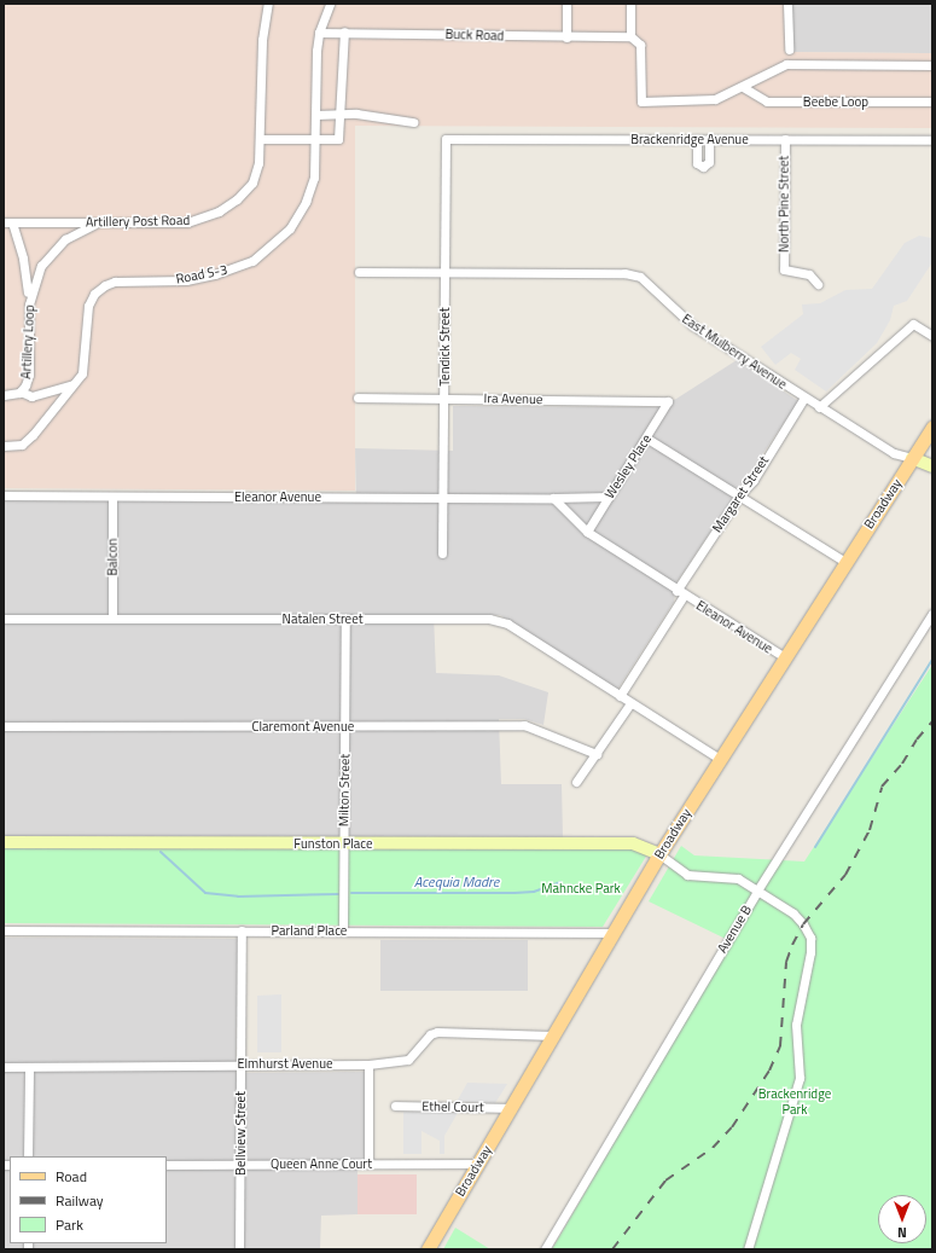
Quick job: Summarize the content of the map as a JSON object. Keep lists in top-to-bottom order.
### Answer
{
  "streets": {
    "main road": ["Broadway"],
    "street": [
      "Buck Road",
      "Beebe Loop",
      "Brackenridge Avenue",
      "North Pine Street",
      "Artillery Post Road",
      "Road S-3",
      "Artillery Loop",
      "Tendick Street",
      "East Mulberry Avenue",
      "Ira Avenue",
      "Wesley Place",
      "Margaret Street",
      "Eleanor Avenue",
      "Balcon",
      "Natalen Street",
      "Claremont Avenue",
      "Milton Street",
      "Funston Place",
      "Avenue B",
      "Parland Place",
      "Elmhurst Avenue",
      "Ethel Court",
      "Bellview Street",
      "Queen Anne Court"
    ]
  },
  "crossings": [
    ["Buck Road", "Road S-3"],
    ["Brackenridge Avenue", "North Pine Street"],
    ["Brackenridge Avenue", "Tendick Street"],
    ["Artillery Post Road", "Artillery Loop"],
    ["Tendick Street", "East Mulberry Avenue"],
    ["Tendick Street", "Ira Avenue"],
    ["Tendick Street", "Eleanor Avenue"],
    ["East Mulberry Avenue", "Margaret Street"],
    ["East Mulberry Avenue", "Broadway"],
    ["Ira Avenue", "Wesley Place"],
    ["Wesley Place", "Eleanor Avenue"],
    ["Margaret Street", "Eleanor Avenue"],
    ["Margaret Street", "Natalen Street"],
    ["Eleanor Avenue", "Broadway"],
    ["Eleanor Avenue", "Balcon"],
    ["Broadway", "Funston Place"],
    ["Broadway", "Parland Place"],
    ["Broadway", "Elmhurst Avenue"],
    ["Broadway", "Ethel Court"],
    ["Broadway", "Queen Anne Court"],
    ["Balcon", "Natalen Street"],
    ["Natalen Street", "Milton Street"],
    ["Claremont Avenue", "Milton Street"],
    ["Milton Street", "Funston Place"],
    ["Milton Street", "Parland Place"],
    ["Parland Place", "Bellview Street"],
    ["Elmhurst Avenue", "Bellview Street"],
    ["Bellview Street", "Queen Anne Court"]
  ],
  "water": ["Acequia Madre"],
  "parks": ["Mahncke Park", "Brackenridge Park"],
  "legend": ["Road", "Railway", "Park"],
  "north": "bottom"
}
